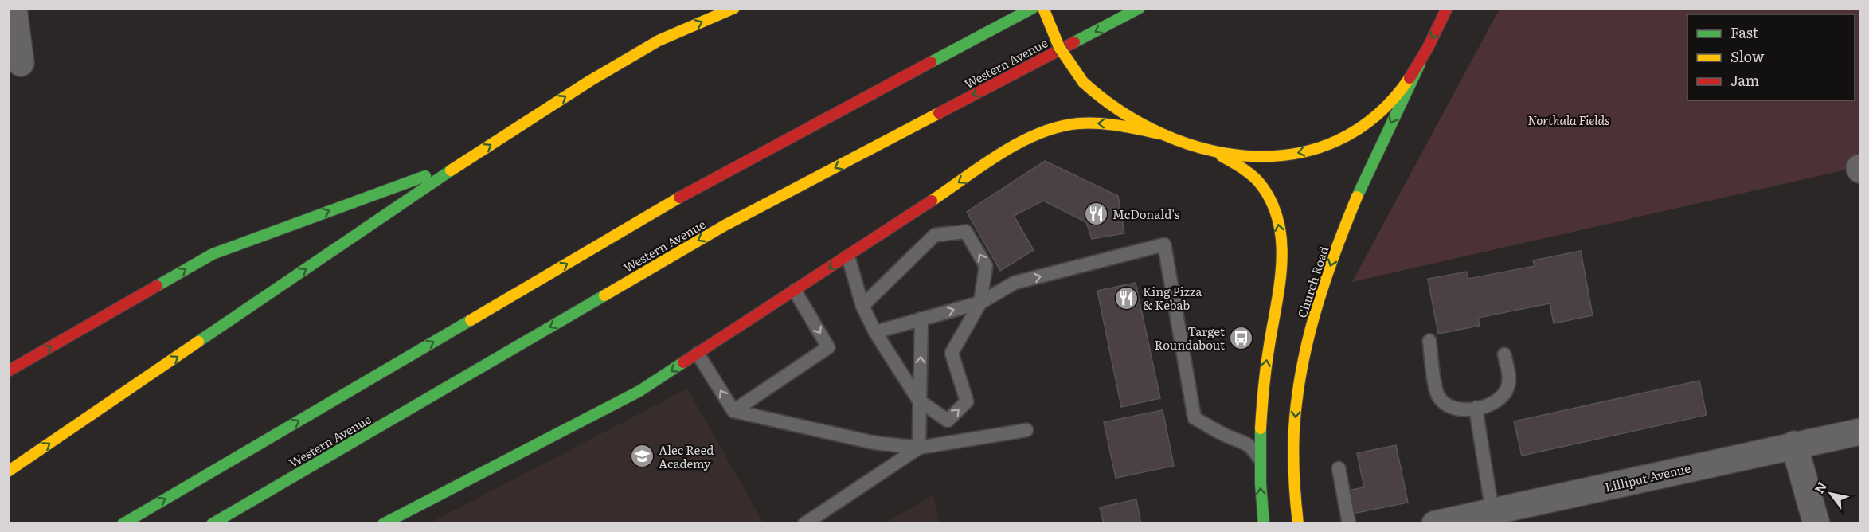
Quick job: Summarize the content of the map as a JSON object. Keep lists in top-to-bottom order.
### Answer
{
  "streets": {
    "highway": ["Western Avenue", "Church Road"],
    "street": ["Lilliput Avenue"]
  },
  "one_way": ["Church Road"],
  "parks": ["Northala Fields"],
  "places": {
    "restaurant": ["McDonald's", "King Pizza & Kebab"],
    "bus stop": ["Target Roundabout"],
    "school or university": ["Alec Reed Academy"]
  },
  "legend": ["Fast", "Slow", "Jam"],
  "north": "top left"
}
